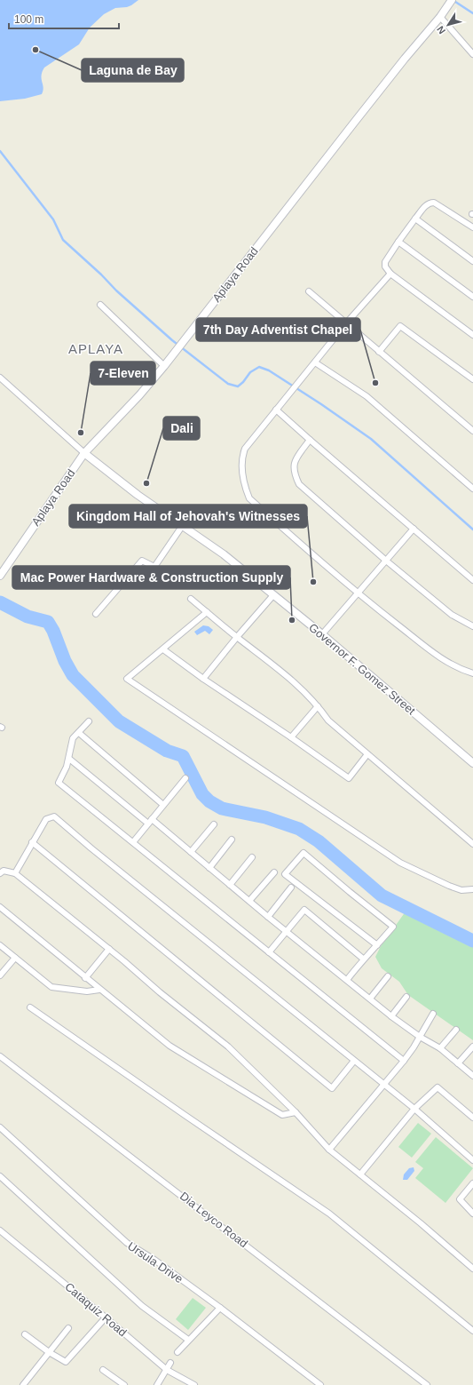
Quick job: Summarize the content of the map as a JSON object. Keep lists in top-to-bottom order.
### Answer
{
  "streets": {
    "street": [
      "Aplaya Road",
      "Governor F. Gomez Street",
      "Dia Leyco Road",
      "Ursula Drive",
      "Cataquiz Road"
    ]
  },
  "crossings": [
    ["Aplaya Road", "Governor F. Gomez Street"]
  ],
  "districts": ["APLAYA"],
  "places": [
    "Laguna de Bay",
    "7th Day Adventist Chapel",
    "7-Eleven",
    "Dali",
    "Kingdom Hall of Jehovah's Witnesses",
    "Mac Power Hardware & Construction Supply"
  ],
  "scale_bar": "100 m",
  "north": "bottom left"
}
